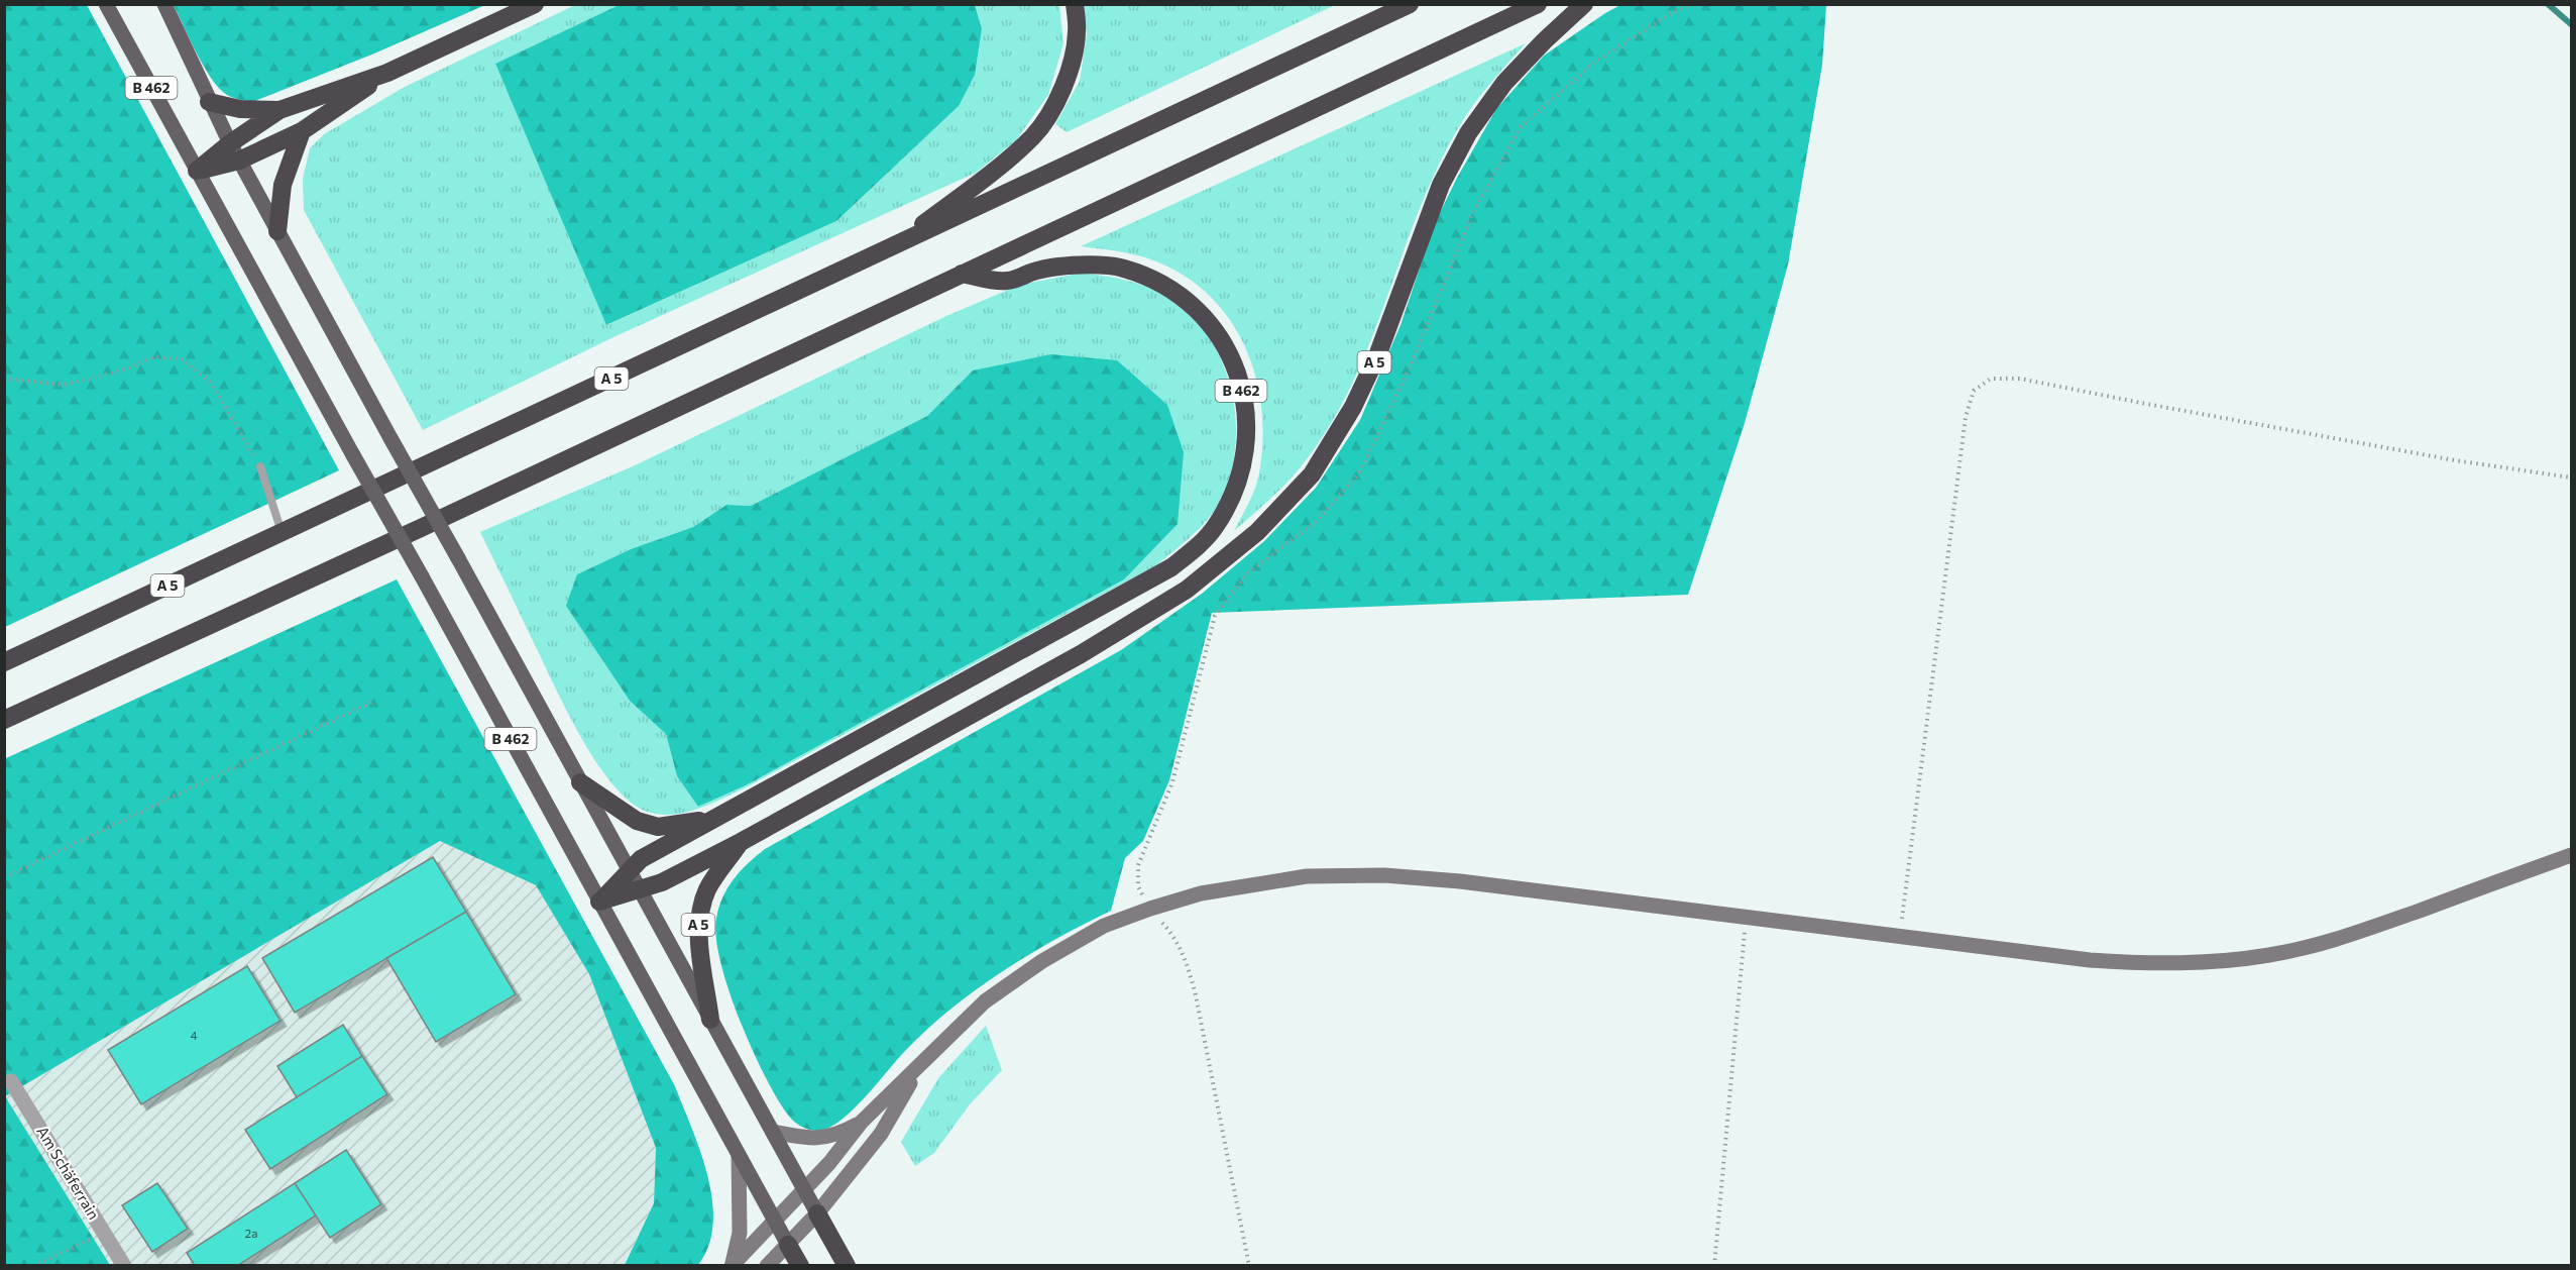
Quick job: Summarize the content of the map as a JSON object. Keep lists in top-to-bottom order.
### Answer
{
  "streets": {
    "highway": ["B 462", "A 5"],
    "street": ["Am Schäferrain"]
  },
  "crossings": [
    ["B 462", "A 5"]
  ],
  "house_numbers": ["4", "2a"]
}
